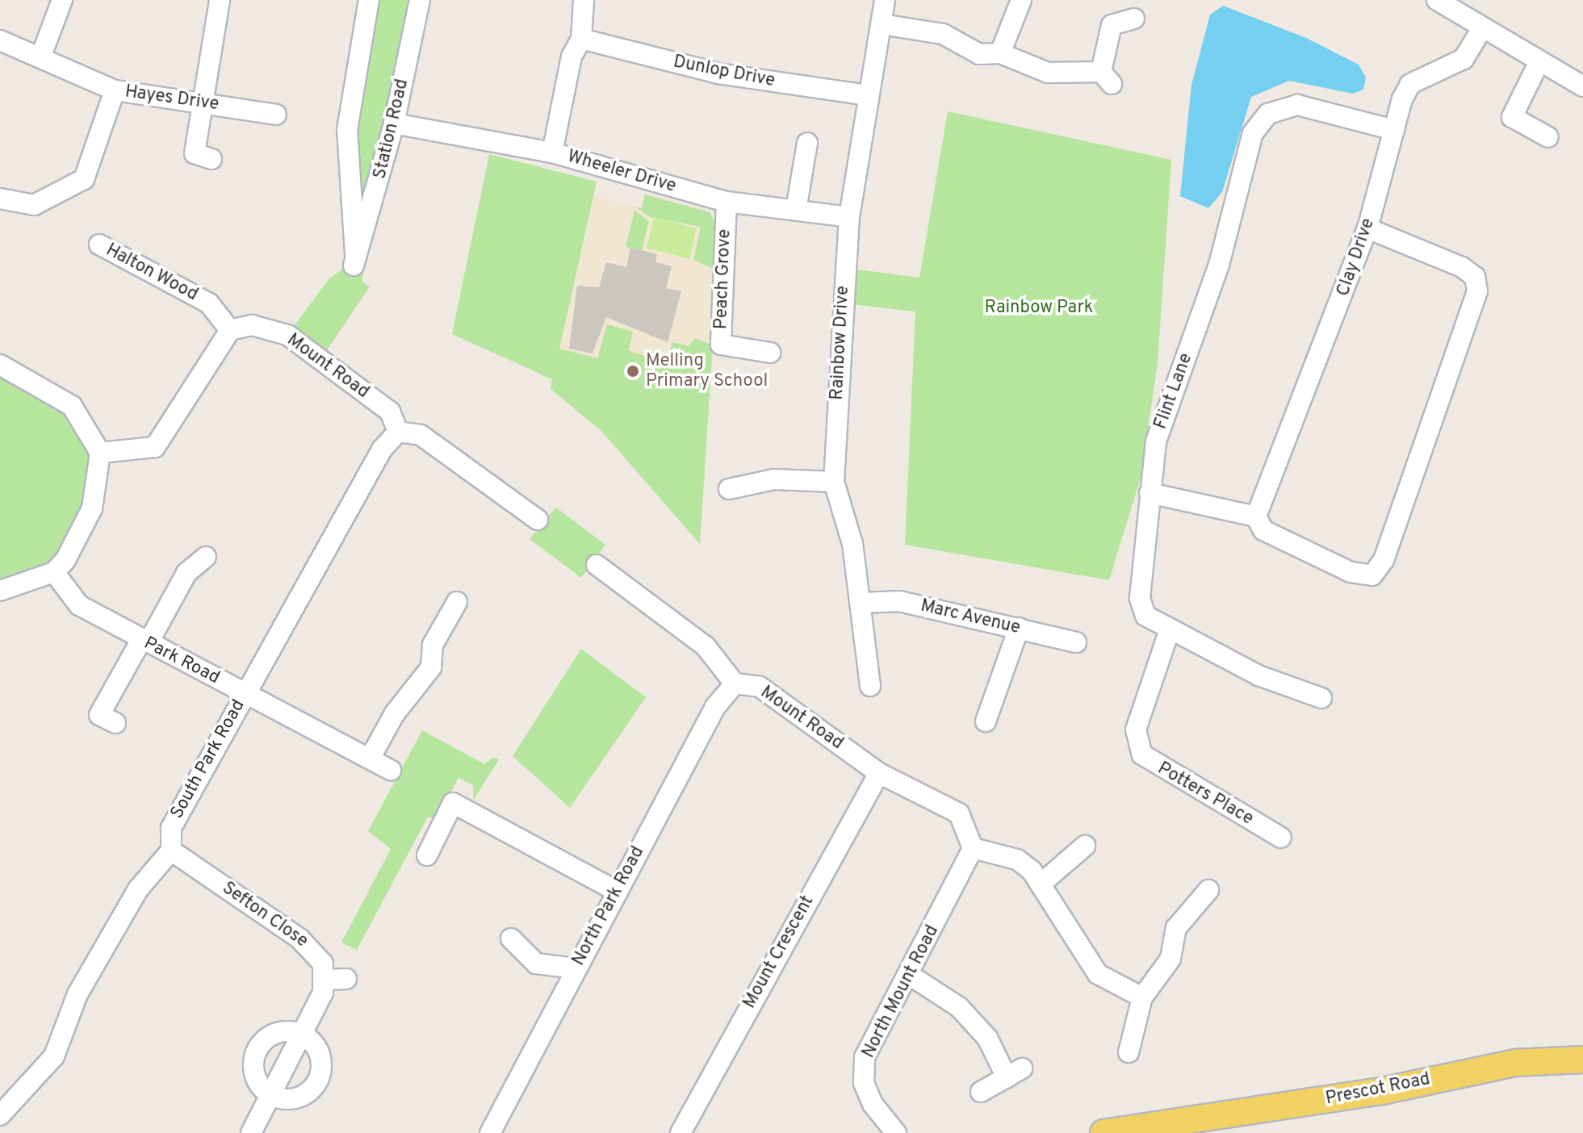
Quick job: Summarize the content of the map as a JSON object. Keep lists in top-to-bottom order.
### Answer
{
  "streets": {
    "main road": ["Prescot Road"],
    "street": [
      "Dunlop Drive",
      "Hayes Drive",
      "Station Road",
      "Wheeler Drive",
      "Clay Drive",
      "Halton Wood",
      "Peach Grove",
      "Rainbow Drive",
      "Mount Road",
      "Flint Lane",
      "Marc Avenue",
      "Park Road",
      "South Park Road",
      "Potters Place",
      "North Park Road",
      "Sefton Close",
      "Mount Crescent",
      "North Mount Road"
    ]
  },
  "crossings": [
    ["Dunlop Drive", "Rainbow Drive"],
    ["Station Road", "Wheeler Drive"],
    ["Wheeler Drive", "Peach Grove"],
    ["Wheeler Drive", "Rainbow Drive"],
    ["Clay Drive", "Flint Lane"],
    ["Halton Wood", "Mount Road"],
    ["Rainbow Drive", "Marc Avenue"],
    ["Mount Road", "South Park Road"],
    ["Mount Road", "North Park Road"],
    ["Mount Road", "Mount Crescent"],
    ["Mount Road", "North Mount Road"],
    ["Flint Lane", "Potters Place"],
    ["Park Road", "South Park Road"],
    ["South Park Road", "Sefton Close"]
  ],
  "parks": ["Rainbow Park"],
  "places": ["Melling Primary School"]
}
